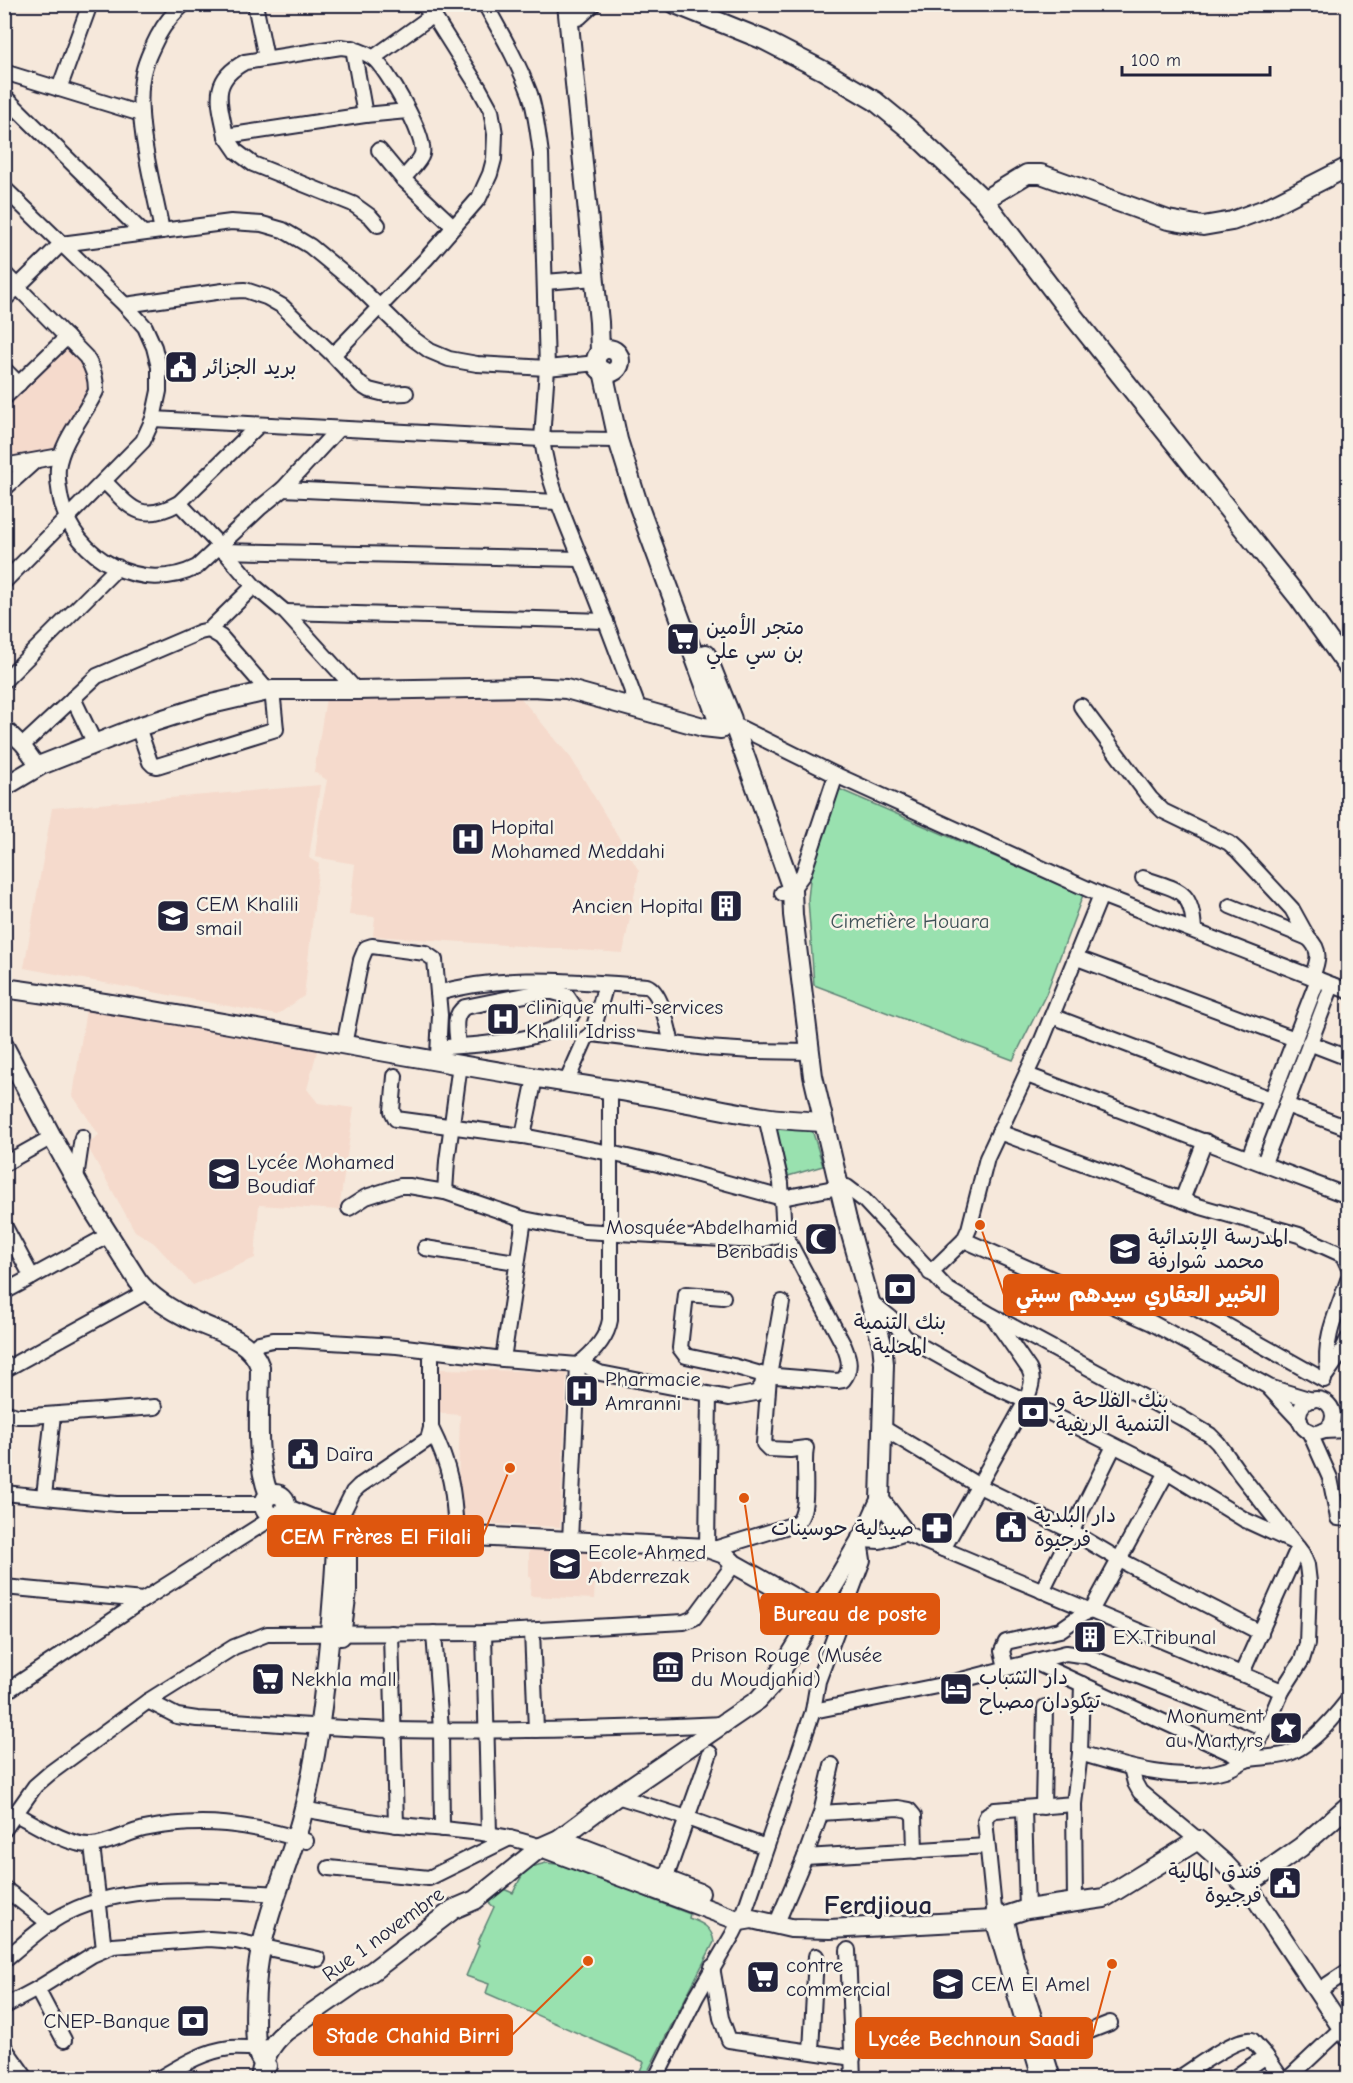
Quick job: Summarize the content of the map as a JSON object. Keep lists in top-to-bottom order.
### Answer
{
  "streets": {
    "main road": ["Rue 1 novembre"]
  },
  "districts": ["Ferdjioua"],
  "parks": ["Cimetière Houara"],
  "places": {
    "public building": [
      "بريد الجزائر",
      "Daïra",
      "دار البلدية فرجيوة",
      "فندق المالية فرجيوة"
    ],
    "supermarket": ["متجر الأمين بن سي علي", "Nekhla mall", "contre commercial"],
    "hospital": ["Hopital Mohamed Meddahi", "clinique multi-services Khalili Idriss", "Pharmacie Amranni"],
    "building": ["Ancien Hopital", "EX.Tribunal"],
    "school or university": [
      "CEM Khalili smail",
      "Lycée Mohamed Boudiaf",
      "المدرسة الإبتدائية محمد شوارفة",
      "Ecole Ahmed Abderrezak",
      "CEM El Amel"
    ],
    "other": [
      "الخبير العقاري سيدهم سبتي",
      "CEM Frères El Filali",
      "Bureau de poste",
      "Stade Chahid Birri",
      "Lycée Bechnoun Saadi"
    ],
    "mosque": ["Mosquée Abdelhamid Benbadis"],
    "bank": ["بنك التنمية المحلية", "بنك الفلاحة و التنمية الريفية", "CNEP-Banque"],
    "pharmacy": ["صيدلية حوسينات"],
    "museum": ["Prison Rouge (Musée du Moudjahid)"],
    "hotel": ["دار الشباب تيكودان مصباح"],
    "place": ["Monument au Martyrs"]
  },
  "scale_bar": "100 m"
}
